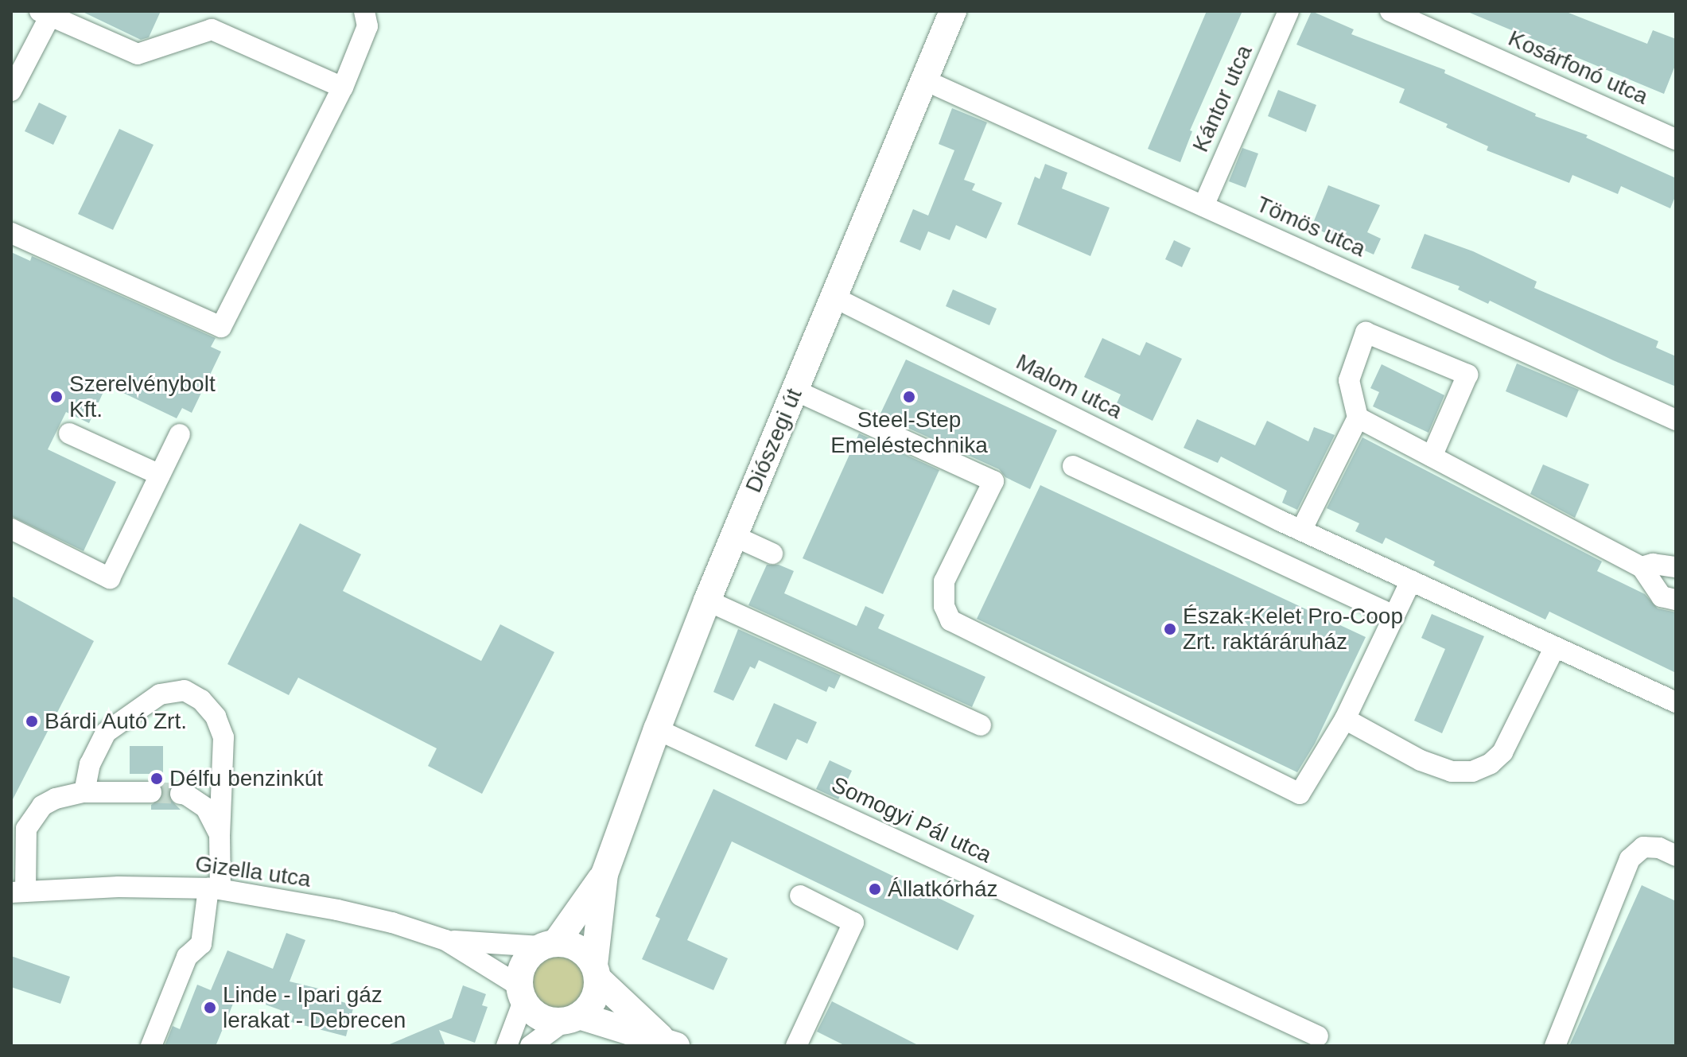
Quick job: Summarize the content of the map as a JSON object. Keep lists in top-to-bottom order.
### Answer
{
  "streets": {
    "main road": ["Diószegi út"],
    "street": [
      "Kosárfonó utca",
      "Kántor utca",
      "Tömös utca",
      "Malom utca",
      "Somogyi Pál utca",
      "Gizella utca"
    ]
  },
  "crossings": [
    ["Kántor utca", "Tömös utca"],
    ["Tömös utca", "Diószegi út"],
    ["Malom utca", "Diószegi út"],
    ["Diószegi út", "Somogyi Pál utca"],
    ["Diószegi út", "Gizella utca"]
  ],
  "places": [
    "Szerelvénybolt Kft.",
    "Steel-Step Emeléstechnika",
    "Észak-Kelet Pro-Coop Zrt. raktáráruház",
    "Bárdi Autó Zrt.",
    "Délfu benzinkút",
    "Állatkórház",
    "Linde - Ipari gáz lerakat - Debrecen"
  ]
}
